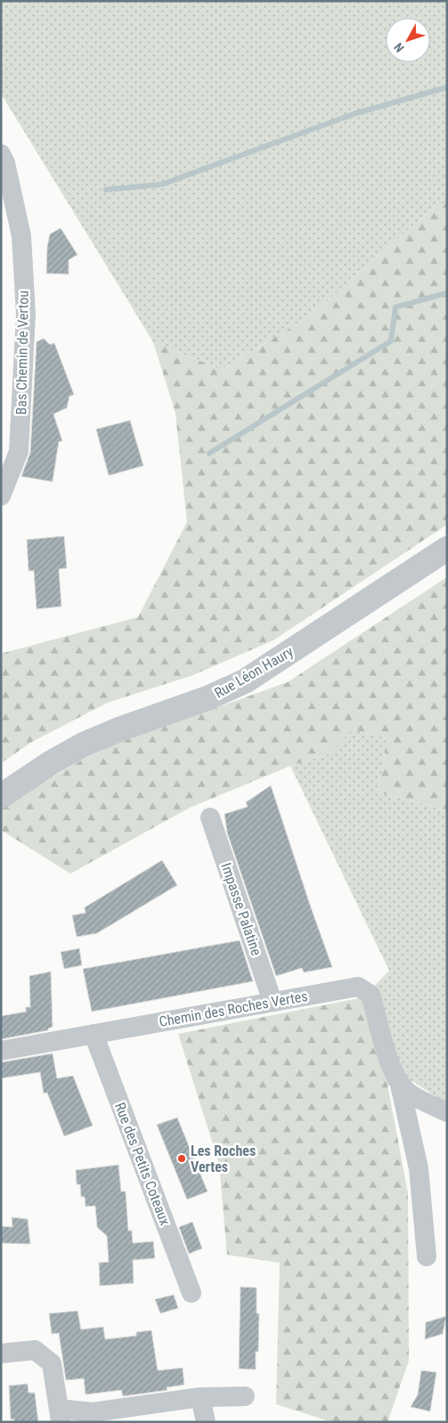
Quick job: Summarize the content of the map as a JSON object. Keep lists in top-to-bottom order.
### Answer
{
  "streets": {
    "street": [
      "Bas Chemin de Vertou",
      "Rue Léon Haury",
      "Impasse Palatine",
      "Chemin des Roches Vertes",
      "Rue des Petits Coteaux"
    ]
  },
  "crossings": [
    ["Impasse Palatine", "Chemin des Roches Vertes"],
    ["Chemin des Roches Vertes", "Rue des Petits Coteaux"]
  ],
  "places": ["Les Roches Vertes"],
  "north": "bottom left"
}
